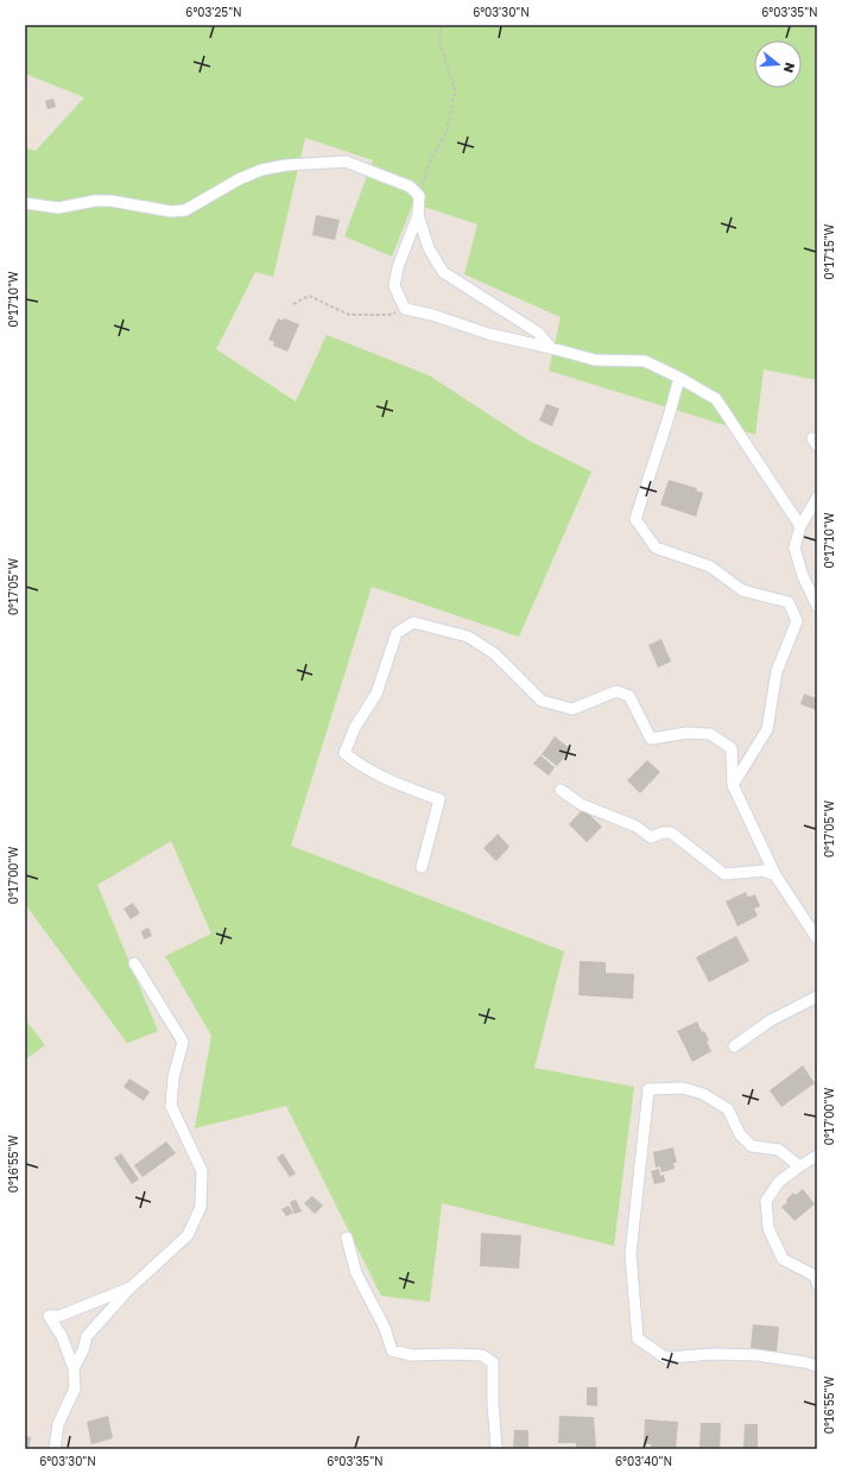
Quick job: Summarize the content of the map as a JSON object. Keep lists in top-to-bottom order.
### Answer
{
  "north": "right",
  "coordinates": [
    "6°03'25\"N",
    "6°03'30\"N",
    "6°03'35\"N",
    "0°17'15\"W",
    "0°17'10\"W",
    "0°17'05\"W",
    "0°17'00\"W",
    "0°16'55\"W",
    "6°03'40\"N"
  ]
}
